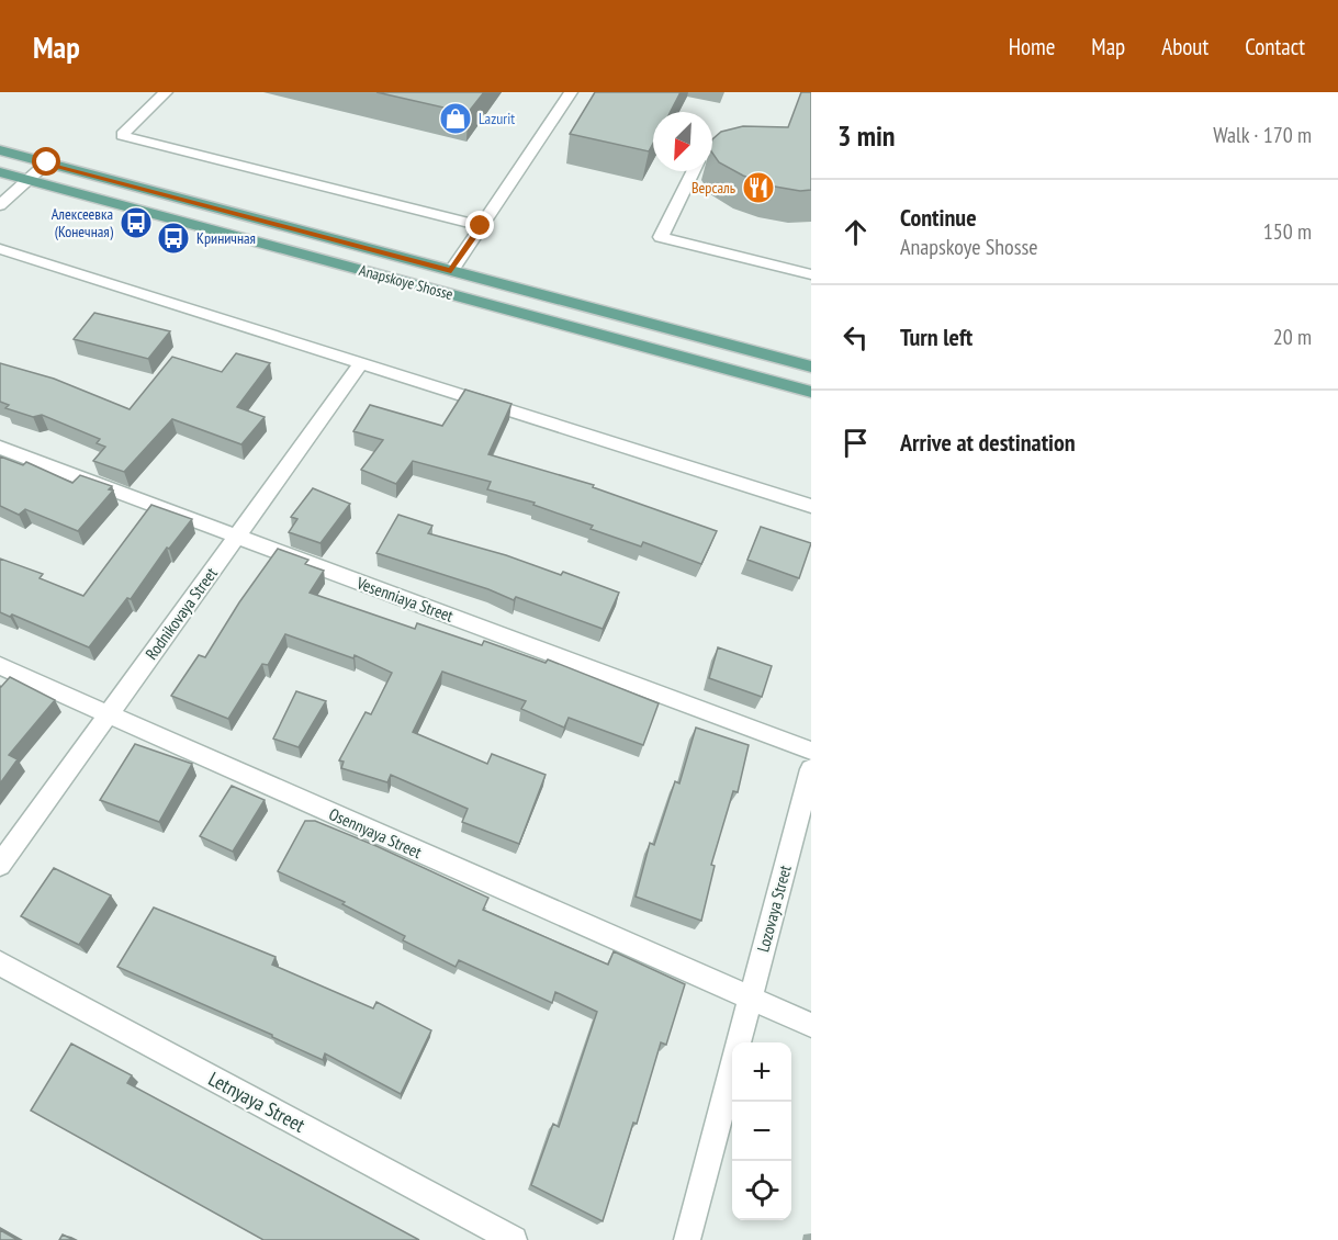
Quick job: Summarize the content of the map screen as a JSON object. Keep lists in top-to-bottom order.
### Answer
{
  "streets": {
    "main road": ["Anapskoye Shosse"],
    "street": [
      "Vesenniaya Street",
      "Rodnikovaya Street",
      "Osennyaya Street",
      "Lozovaya Street",
      "Letnyaya Street"
    ]
  },
  "crossings": [
    ["Vesenniaya Street", "Rodnikovaya Street"],
    ["Rodnikovaya Street", "Osennyaya Street"],
    ["Osennyaya Street", "Lozovaya Street"]
  ],
  "places": {
    "shop": ["Lazurit"],
    "restaurant": ["Версаль"],
    "bus stop": ["Алексеевка (Конечная)", "Криничная"]
  },
  "north": "bottom left",
  "page": {
    "header": "Map",
    "nav": [
      "Home",
      "Map",
      "About",
      "Contact"
    ],
    "heading": ["3 min", "Walk · 170 m"],
    "list": [
      ["Continue", "Anapskoye Shosse", "150 m"],
      ["Turn left", "20 m"],
      "Arrive at destination"
    ],
    "map_buttons": ["+", "−"]
  }
}
